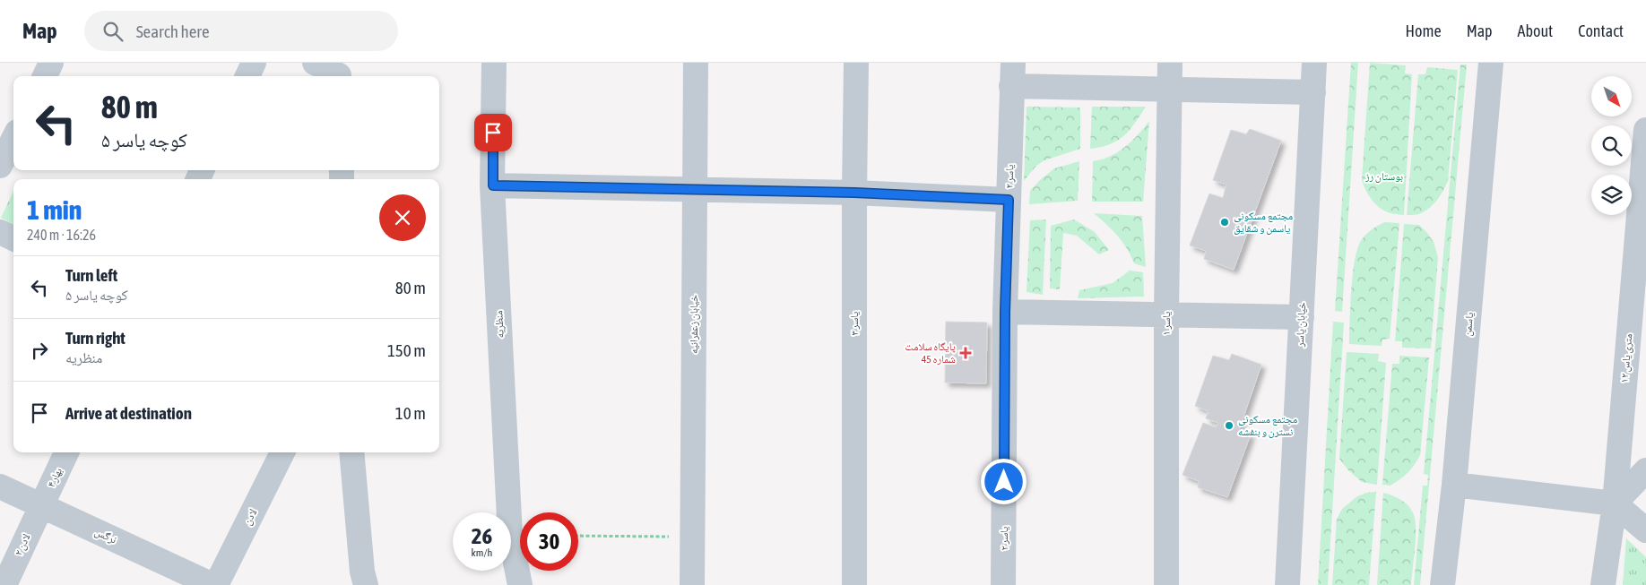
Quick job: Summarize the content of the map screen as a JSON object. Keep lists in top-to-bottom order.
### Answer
{
  "streets": {
    "street": [
      "یاسر ۲",
      "یاسر ۳",
      "یاسر ۱",
      "منظریه",
      "خیابان زعفرانیه",
      "خیابان یاسر",
      "یاسمن",
      "۱۲ متری یاس",
      "بهار ۴",
      "لادن",
      "نرگس",
      "لادن ۲"
    ]
  },
  "crossings": [
    ["بهار ۴", "نرگس"],
    ["بهار ۴", "لادن ۲"],
    ["لادن", "نرگس"],
    ["نرگس", "لادن ۲"]
  ],
  "parks": ["بوستان رز"],
  "places": {
    "other": ["مجتمع مسکونی یاسمن و شقایق", "مجتمع مسکونی نسترن و بنفشه"],
    "health": ["پایگاه سلامت شماره 45"]
  },
  "north": "bottom right",
  "page": {
    "header": "Map",
    "search": "Search here",
    "nav": [
      "Home",
      "Map",
      "About",
      "Contact"
    ],
    "turn": ["80 m", "کوچه یاسر ۵"],
    "heading": ["1 min", "240 m · 16:26"],
    "list": [
      {
        "name": "Turn left",
        "note": "کوچه یاسر ۵",
        "value": "80 m"
      },
      {
        "name": "Turn right",
        "note": "منظریه",
        "value": "150 m"
      },
      {
        "name": "Arrive at destination",
        "value": "10 m"
      }
    ],
    "speed": "26 km/h",
    "limit": "30"
  }
}
